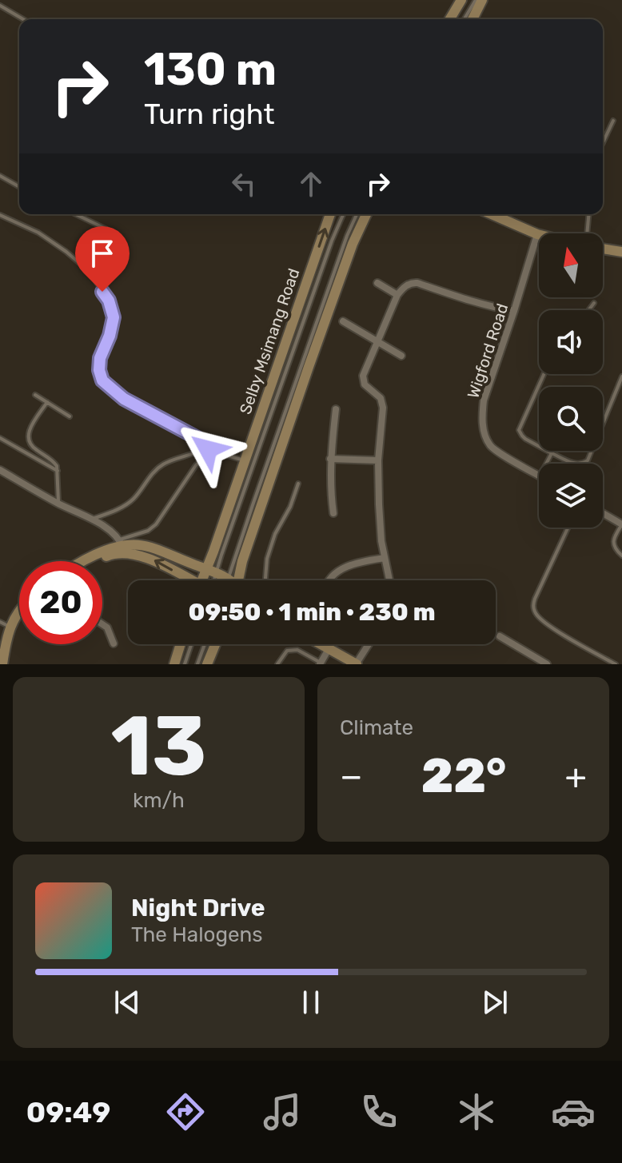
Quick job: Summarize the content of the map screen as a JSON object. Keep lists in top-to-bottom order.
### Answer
{
  "streets": {
    "main road": ["Selby Msimang Road"],
    "street": ["Wigford Road"]
  },
  "north": "top",
  "page": {
    "turn": ["130 m", "Turn right"],
    "limit": "20",
    "trip": "09:50 · 1 min · 230 m",
    "tile": [
      ["13", "km/h"],
      "Climate"
    ],
    "heat": ["−", "22°", "+"],
    "song": ["Night Drive", "The Halogens"],
    "tabs": "09:49"
  }
}
